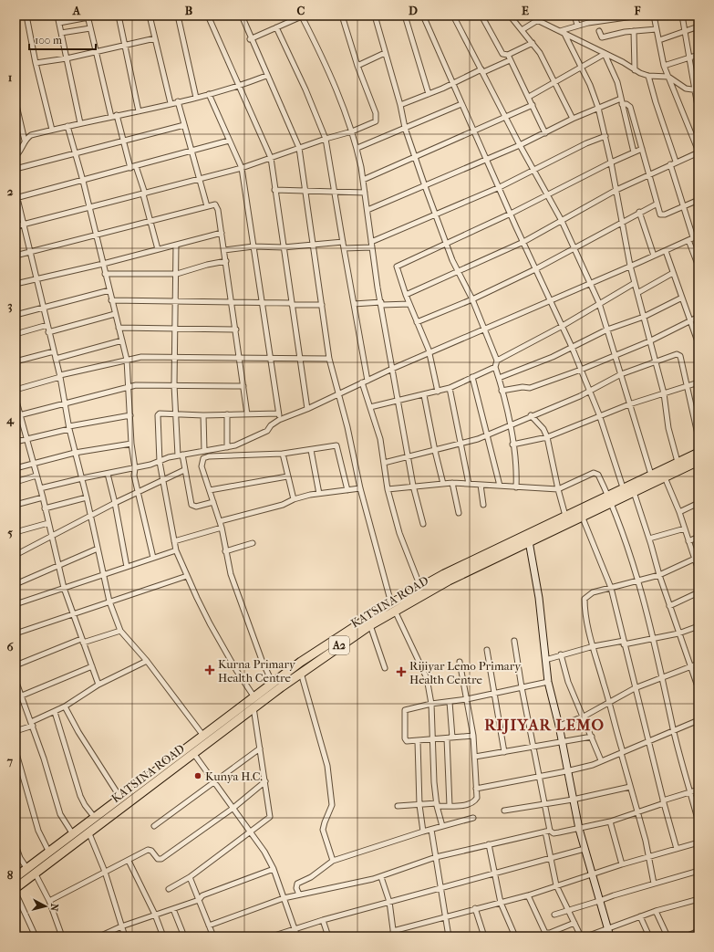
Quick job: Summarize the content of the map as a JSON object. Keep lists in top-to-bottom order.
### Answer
{
  "streets": {
    "highway": ["KATSINA ROAD", "A2"]
  },
  "districts": ["RIJIYAR LEMO"],
  "places": {
    "health": ["Kurna Primary Health Centre", "Rijiyar Lemo Primary Health Centre"],
    "other": ["Kunya H.C."]
  },
  "scale_bar": "100 m",
  "north": "right",
  "grid": {
    "columns": [
      "A",
      "B",
      "C",
      "D",
      "E",
      "F"
    ],
    "rows": [
      "1",
      "2",
      "3",
      "4",
      "5",
      "6",
      "7",
      "8"
    ]
  }
}
